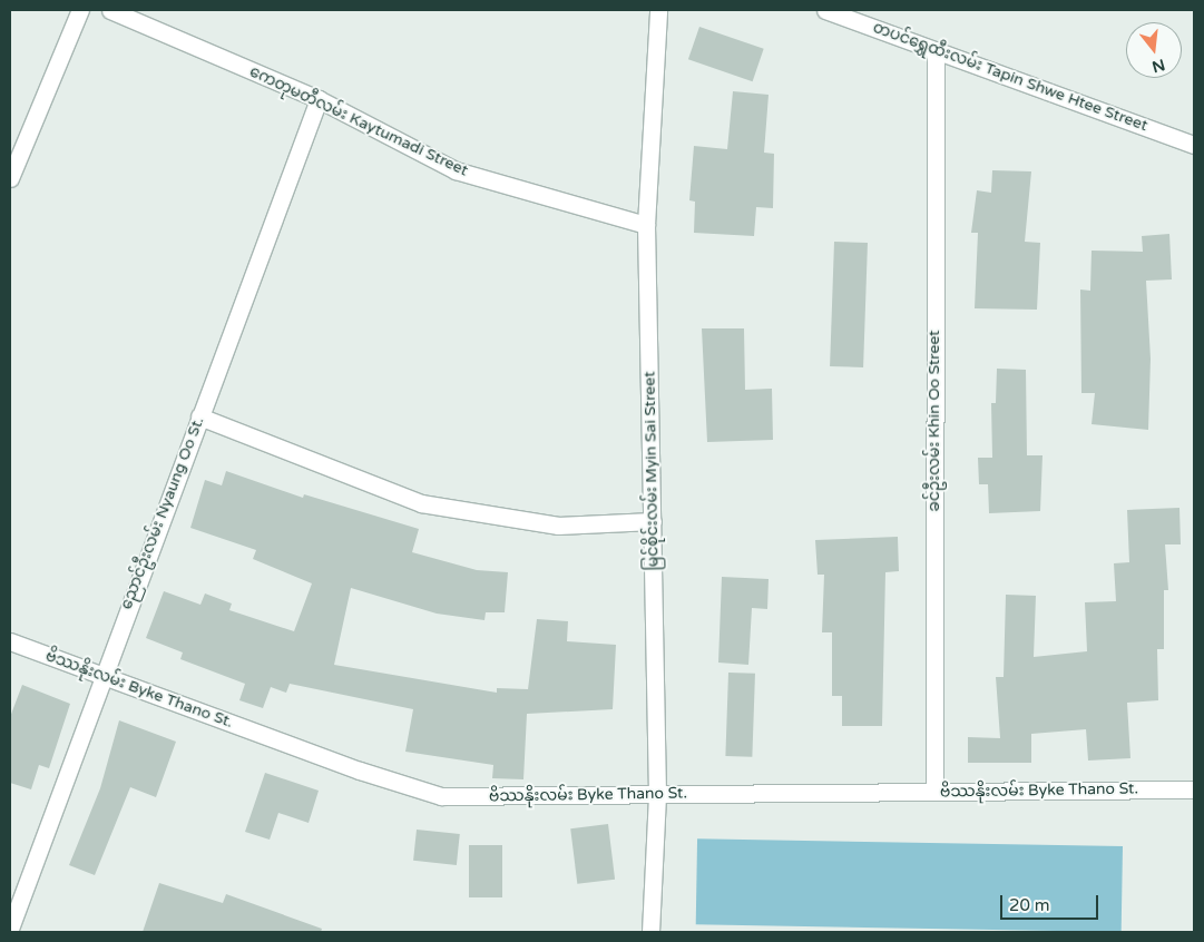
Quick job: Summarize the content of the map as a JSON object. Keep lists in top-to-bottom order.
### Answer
{
  "streets": {
    "street": [
      "တပင်ရွှေထီးလမ်း Tapin Shwe Htee Street",
      "ကေတုမတီလမ်း Kaytumadi Street",
      "ခင်ဦးလမ်း Khin Oo Street",
      "မြင်စိုင်းလမ်း Myin Sai Street",
      "ညောင်ဦးလမ်း Nyaung Oo St.",
      "ဗိဿနိုးလမ်း Byke Thano St."
    ]
  },
  "crossings": [
    ["တပင်ရွှေထီးလမ်း Tapin Shwe Htee Street", "ခင်ဦးလမ်း Khin Oo Street"],
    ["ကေတုမတီလမ်း Kaytumadi Street", "မြင်စိုင်းလမ်း Myin Sai Street"],
    ["ကေတုမတီလမ်း Kaytumadi Street", "ညောင်ဦးလမ်း Nyaung Oo St."],
    ["ခင်ဦးလမ်း Khin Oo Street", "ဗိဿနိုးလမ်း Byke Thano St."],
    ["မြင်စိုင်းလမ်း Myin Sai Street", "ဗိဿနိုးလမ်း Byke Thano St."],
    ["ညောင်ဦးလမ်း Nyaung Oo St.", "ဗိဿနိုးလမ်း Byke Thano St."]
  ],
  "scale_bar": "20 m",
  "north": "bottom"
}
